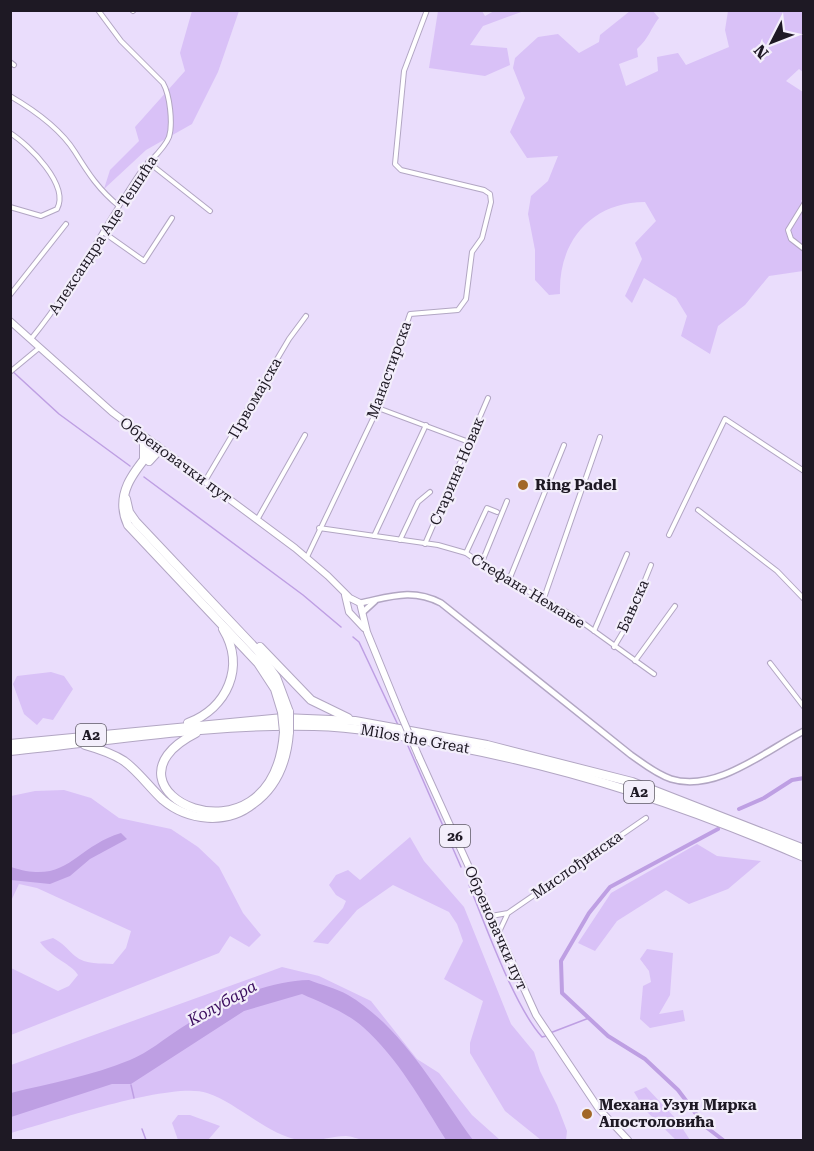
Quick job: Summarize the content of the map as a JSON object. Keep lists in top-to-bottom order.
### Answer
{
  "streets": {
    "highway": ["A2", "Milos the Great"],
    "main road": ["Обреновачки пут", "26"],
    "street": [
      "Александра Аце Тешића",
      "Манастирска",
      "Првомајска",
      "Старина Новак",
      "Стефана Немање",
      "Бањска",
      "Мислођинска"
    ]
  },
  "crossings": [
    ["Александра Аце Тешића", "Обреновачки пут"],
    ["Манастирска", "Обреновачки пут"],
    ["Манастирска", "Стефана Немање"],
    ["Првомајска", "Обреновачки пут"],
    ["Обреновачки пут", "26"],
    ["Обреновачки пут", "Мислођинска"],
    ["Старина Новак", "Стефана Немање"],
    ["Стефана Немање", "Бањска"]
  ],
  "water": ["Колубара"],
  "places": ["Ring Padel", "Механа Узун Мирка Апостоловића"],
  "north": "bottom left"
}
